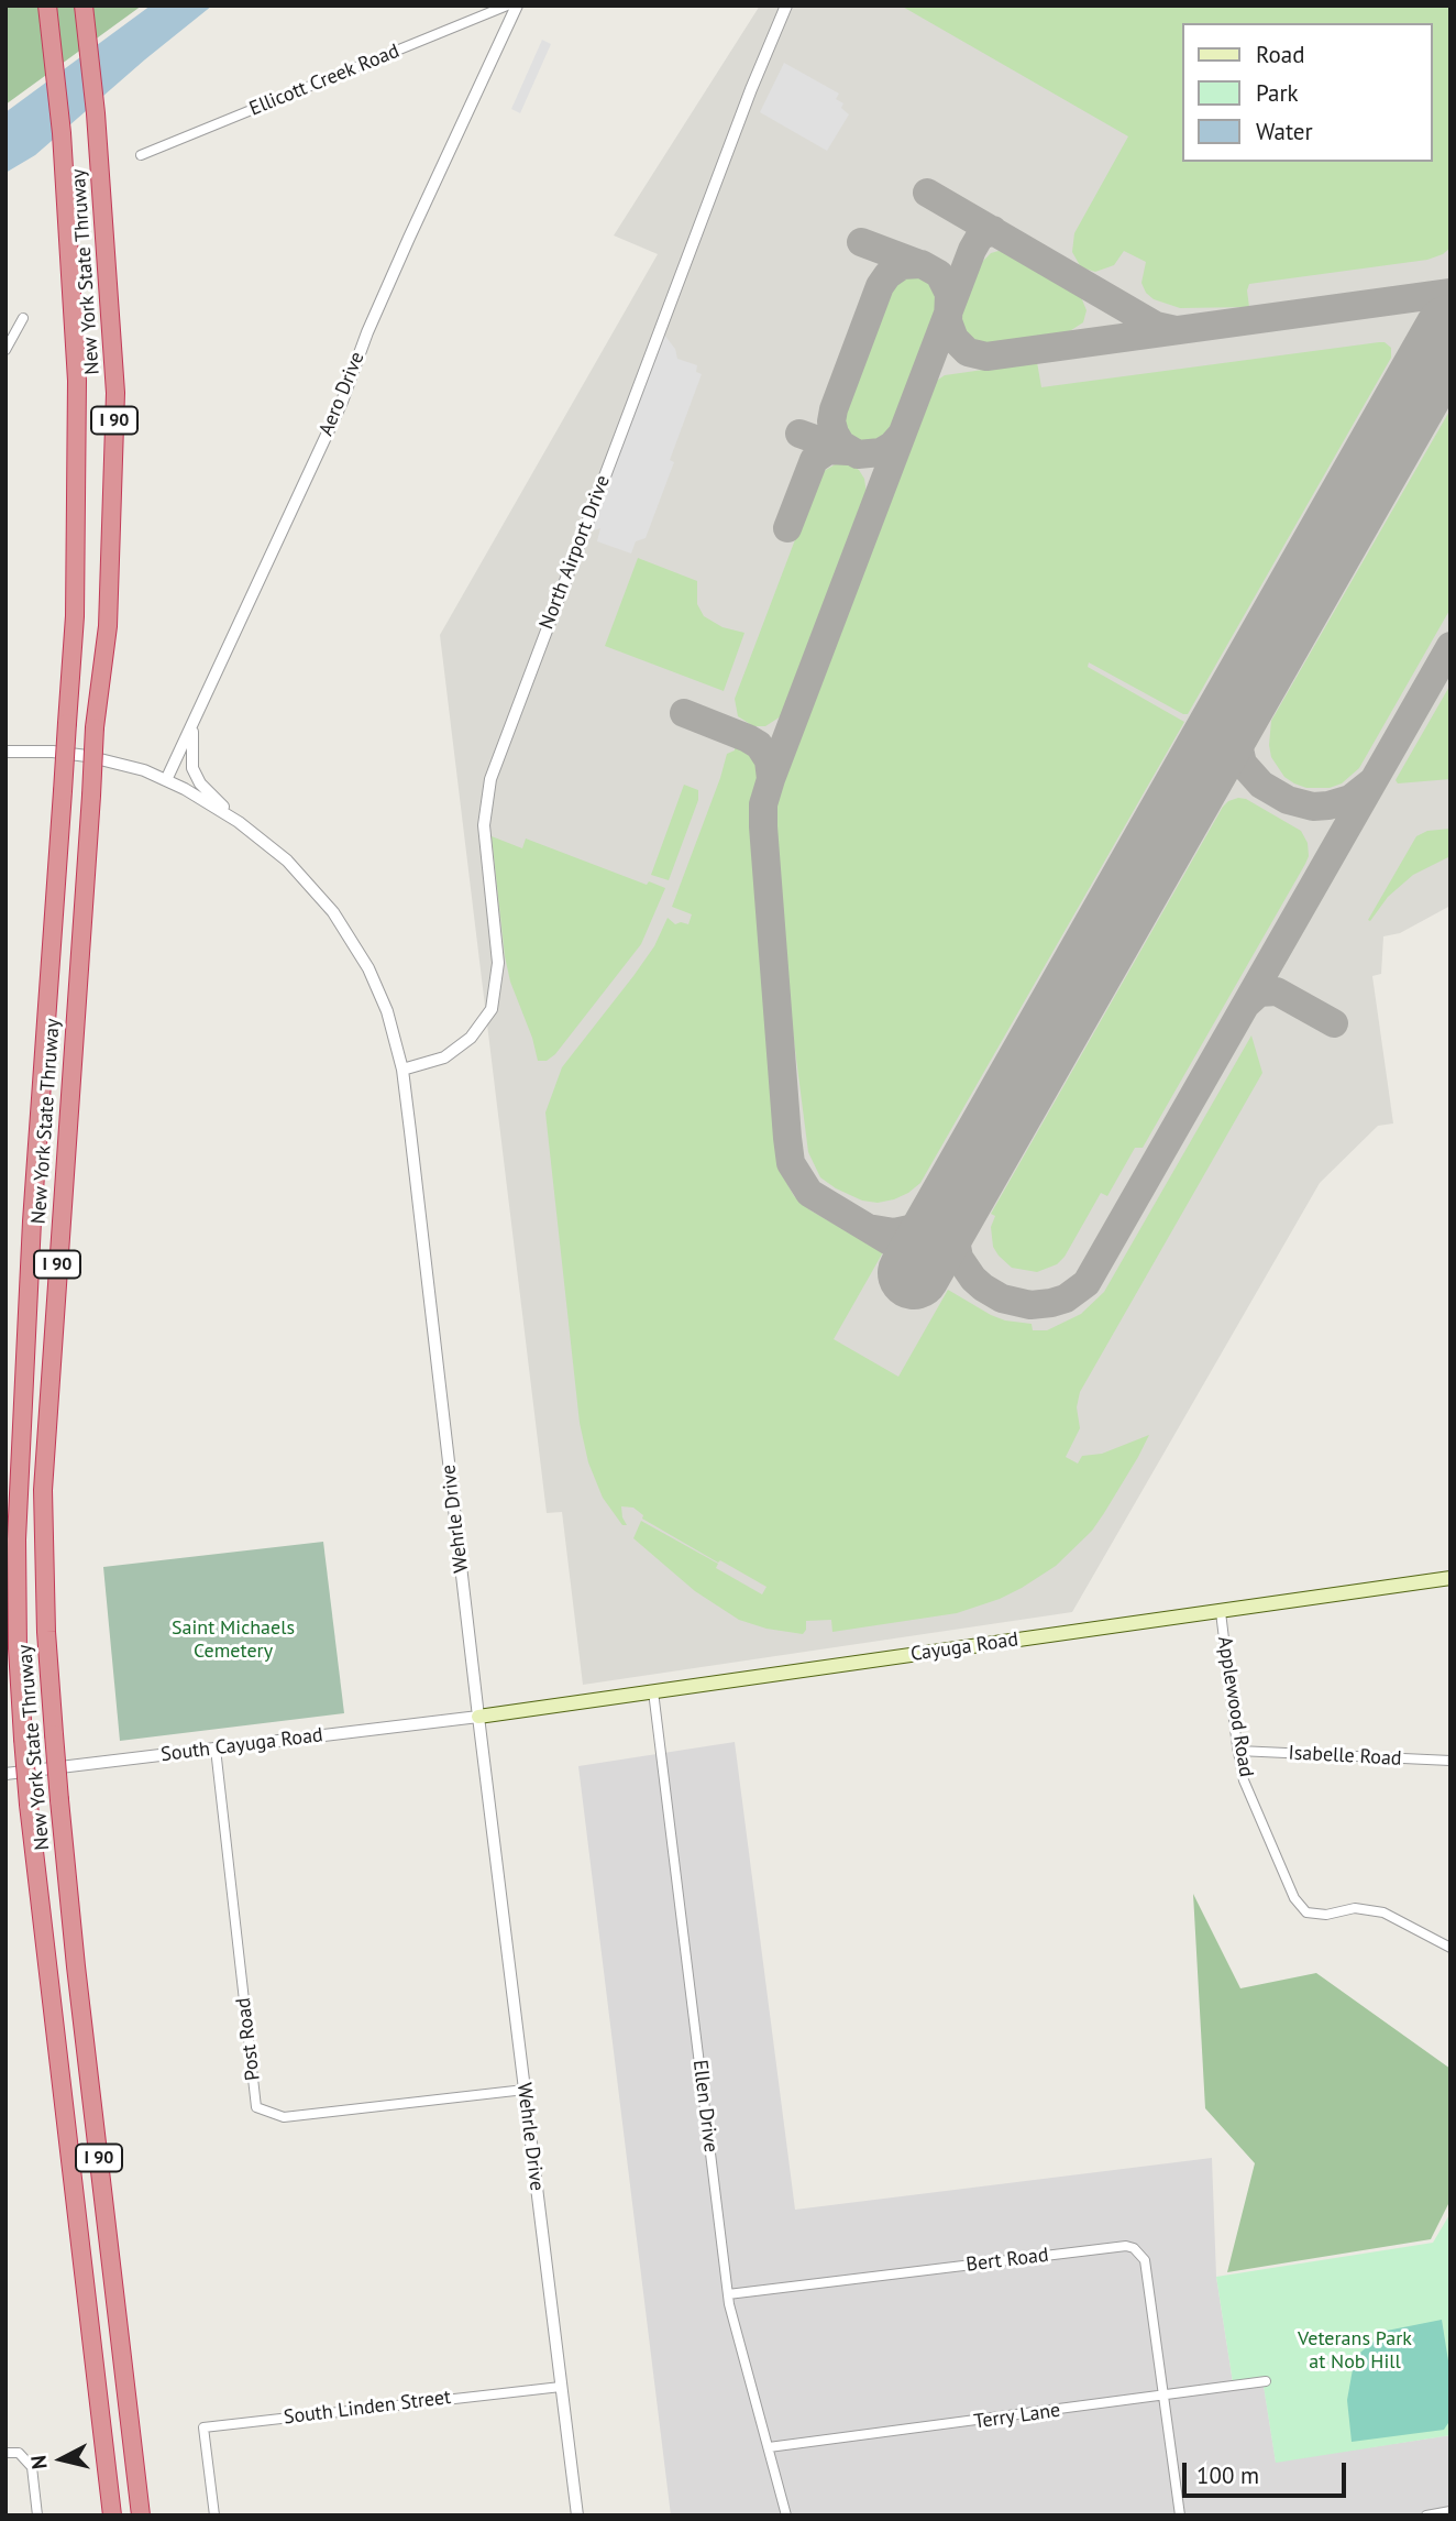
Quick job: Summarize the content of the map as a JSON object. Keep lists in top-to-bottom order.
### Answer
{
  "streets": {
    "highway": ["New York State Thruway", "I 90"],
    "main road": ["Cayuga Road"],
    "street": [
      "Ellicott Creek Road",
      "Aero Drive",
      "North Airport Drive",
      "Wehrle Drive",
      "Applewood Road",
      "South Cayuga Road",
      "Isabelle Road",
      "Post Road",
      "Ellen Drive",
      "Bert Road",
      "South Linden Street",
      "Terry Lane"
    ]
  },
  "crossings": [
    ["Aero Drive", "Wehrle Drive"],
    ["North Airport Drive", "Wehrle Drive"],
    ["Wehrle Drive", "Cayuga Road"],
    ["Wehrle Drive", "South Cayuga Road"],
    ["Wehrle Drive", "Post Road"],
    ["Wehrle Drive", "South Linden Street"],
    ["Cayuga Road", "Applewood Road"],
    ["Cayuga Road", "South Cayuga Road"],
    ["Cayuga Road", "Ellen Drive"],
    ["Applewood Road", "Isabelle Road"],
    ["South Cayuga Road", "Post Road"],
    ["Ellen Drive", "Bert Road"],
    ["Ellen Drive", "Terry Lane"],
    ["Bert Road", "Terry Lane"]
  ],
  "parks": ["Saint Michaels Cemetery", "Veterans Park at Nob Hill"],
  "legend": ["Road", "Park", "Water"],
  "scale_bar": "100 m",
  "north": "left"
}
